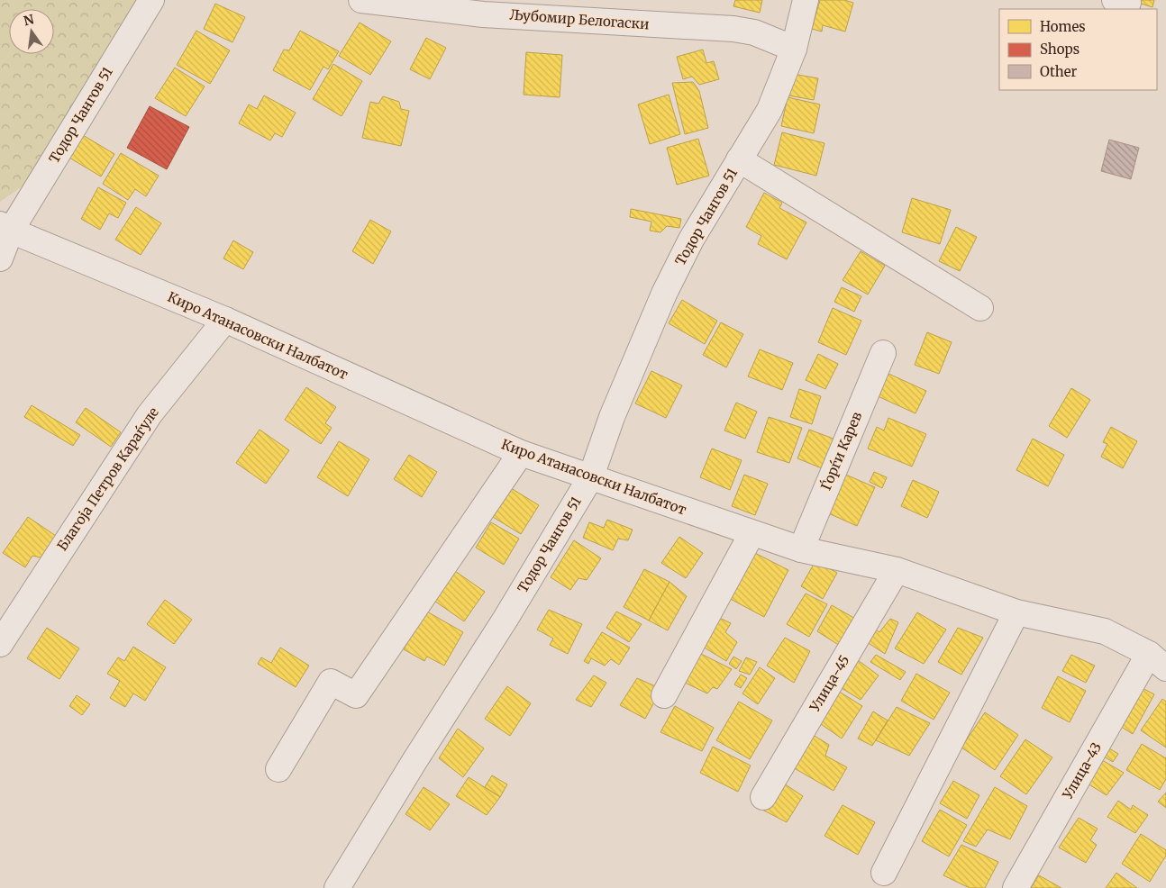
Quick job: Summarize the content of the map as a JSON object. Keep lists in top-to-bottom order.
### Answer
{
  "streets": {
    "street": [
      "Љубомир Белогаски",
      "Тодор Чангов 51",
      "Киро Атанасовски Налбатот",
      "Ѓорѓи Карев",
      "Благоја Петров Караѓуле",
      "Улица-45",
      "Улица-43"
    ]
  },
  "crossings": [
    ["Љубомир Белогаски", "Тодор Чангов 51"],
    ["Тодор Чангов 51", "Киро Атанасовски Налбатот"],
    ["Киро Атанасовски Налбатот", "Ѓорѓи Карев"],
    ["Киро Атанасовски Налбатот", "Благоја Петров Караѓуле"],
    ["Киро Атанасовски Налбатот", "Улица-45"],
    ["Киро Атанасовски Налбатот", "Улица-43"]
  ],
  "legend": ["Homes", "Shops", "Other"],
  "north": "top"
}
